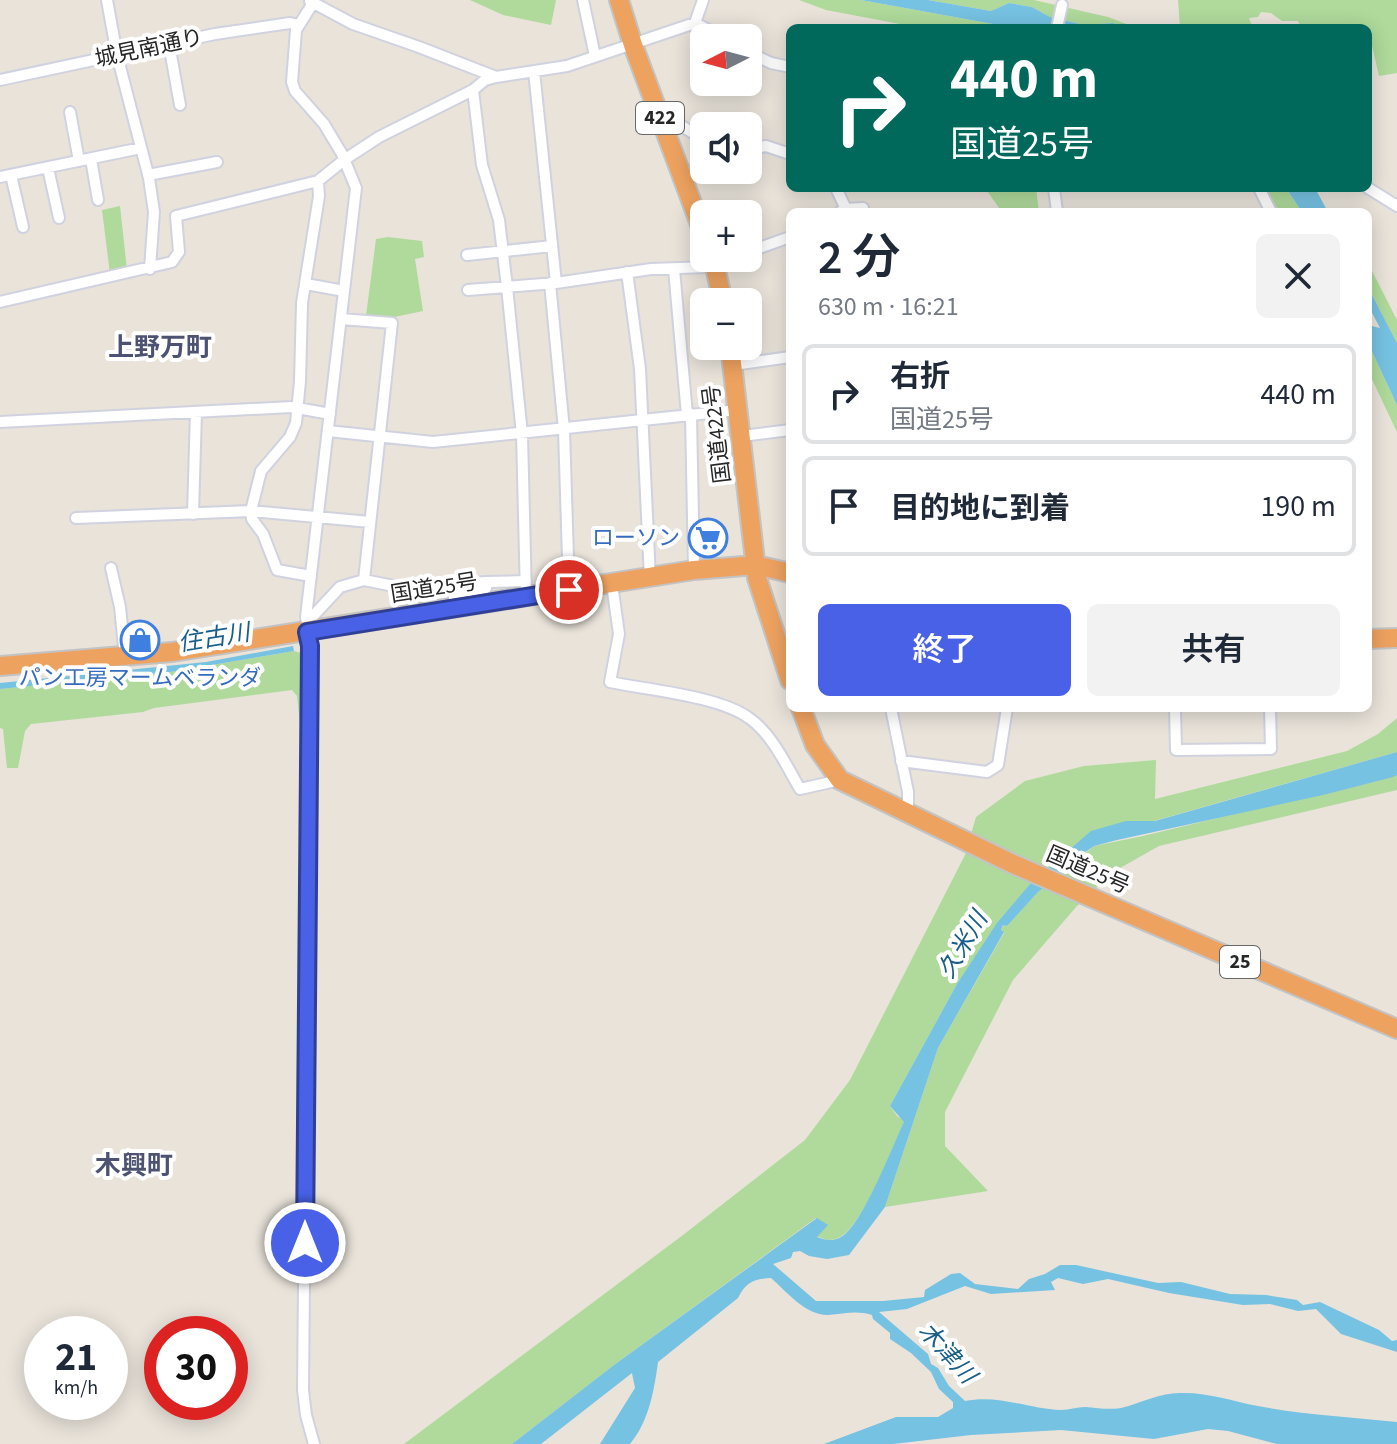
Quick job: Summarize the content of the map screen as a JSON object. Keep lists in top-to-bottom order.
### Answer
{
  "streets": {
    "highway": [
      "422",
      "国道422号",
      "国道25号",
      "25"
    ],
    "street": ["城見南通り"]
  },
  "crossings": [
    ["国道422号", "国道25号"]
  ],
  "districts": ["上野万町", "木興町"],
  "water": ["住古川", "久米川", "木津川"],
  "places": {
    "supermarket": ["ローソン"],
    "shop": ["パン工房マームベランダ"]
  },
  "north": "left",
  "page": {
    "map_buttons": ["+", "−"],
    "turn": ["440 m", "国道25号"],
    "heading": ["2 分", "630 m · 16:21"],
    "list": [
      {
        "name": "右折",
        "note": "国道25号",
        "value": "440 m"
      },
      {
        "name": "目的地に到着",
        "value": "190 m"
      }
    ],
    "buttons": ["終了", "共有"],
    "speed": "21 km/h",
    "limit": "30"
  }
}
